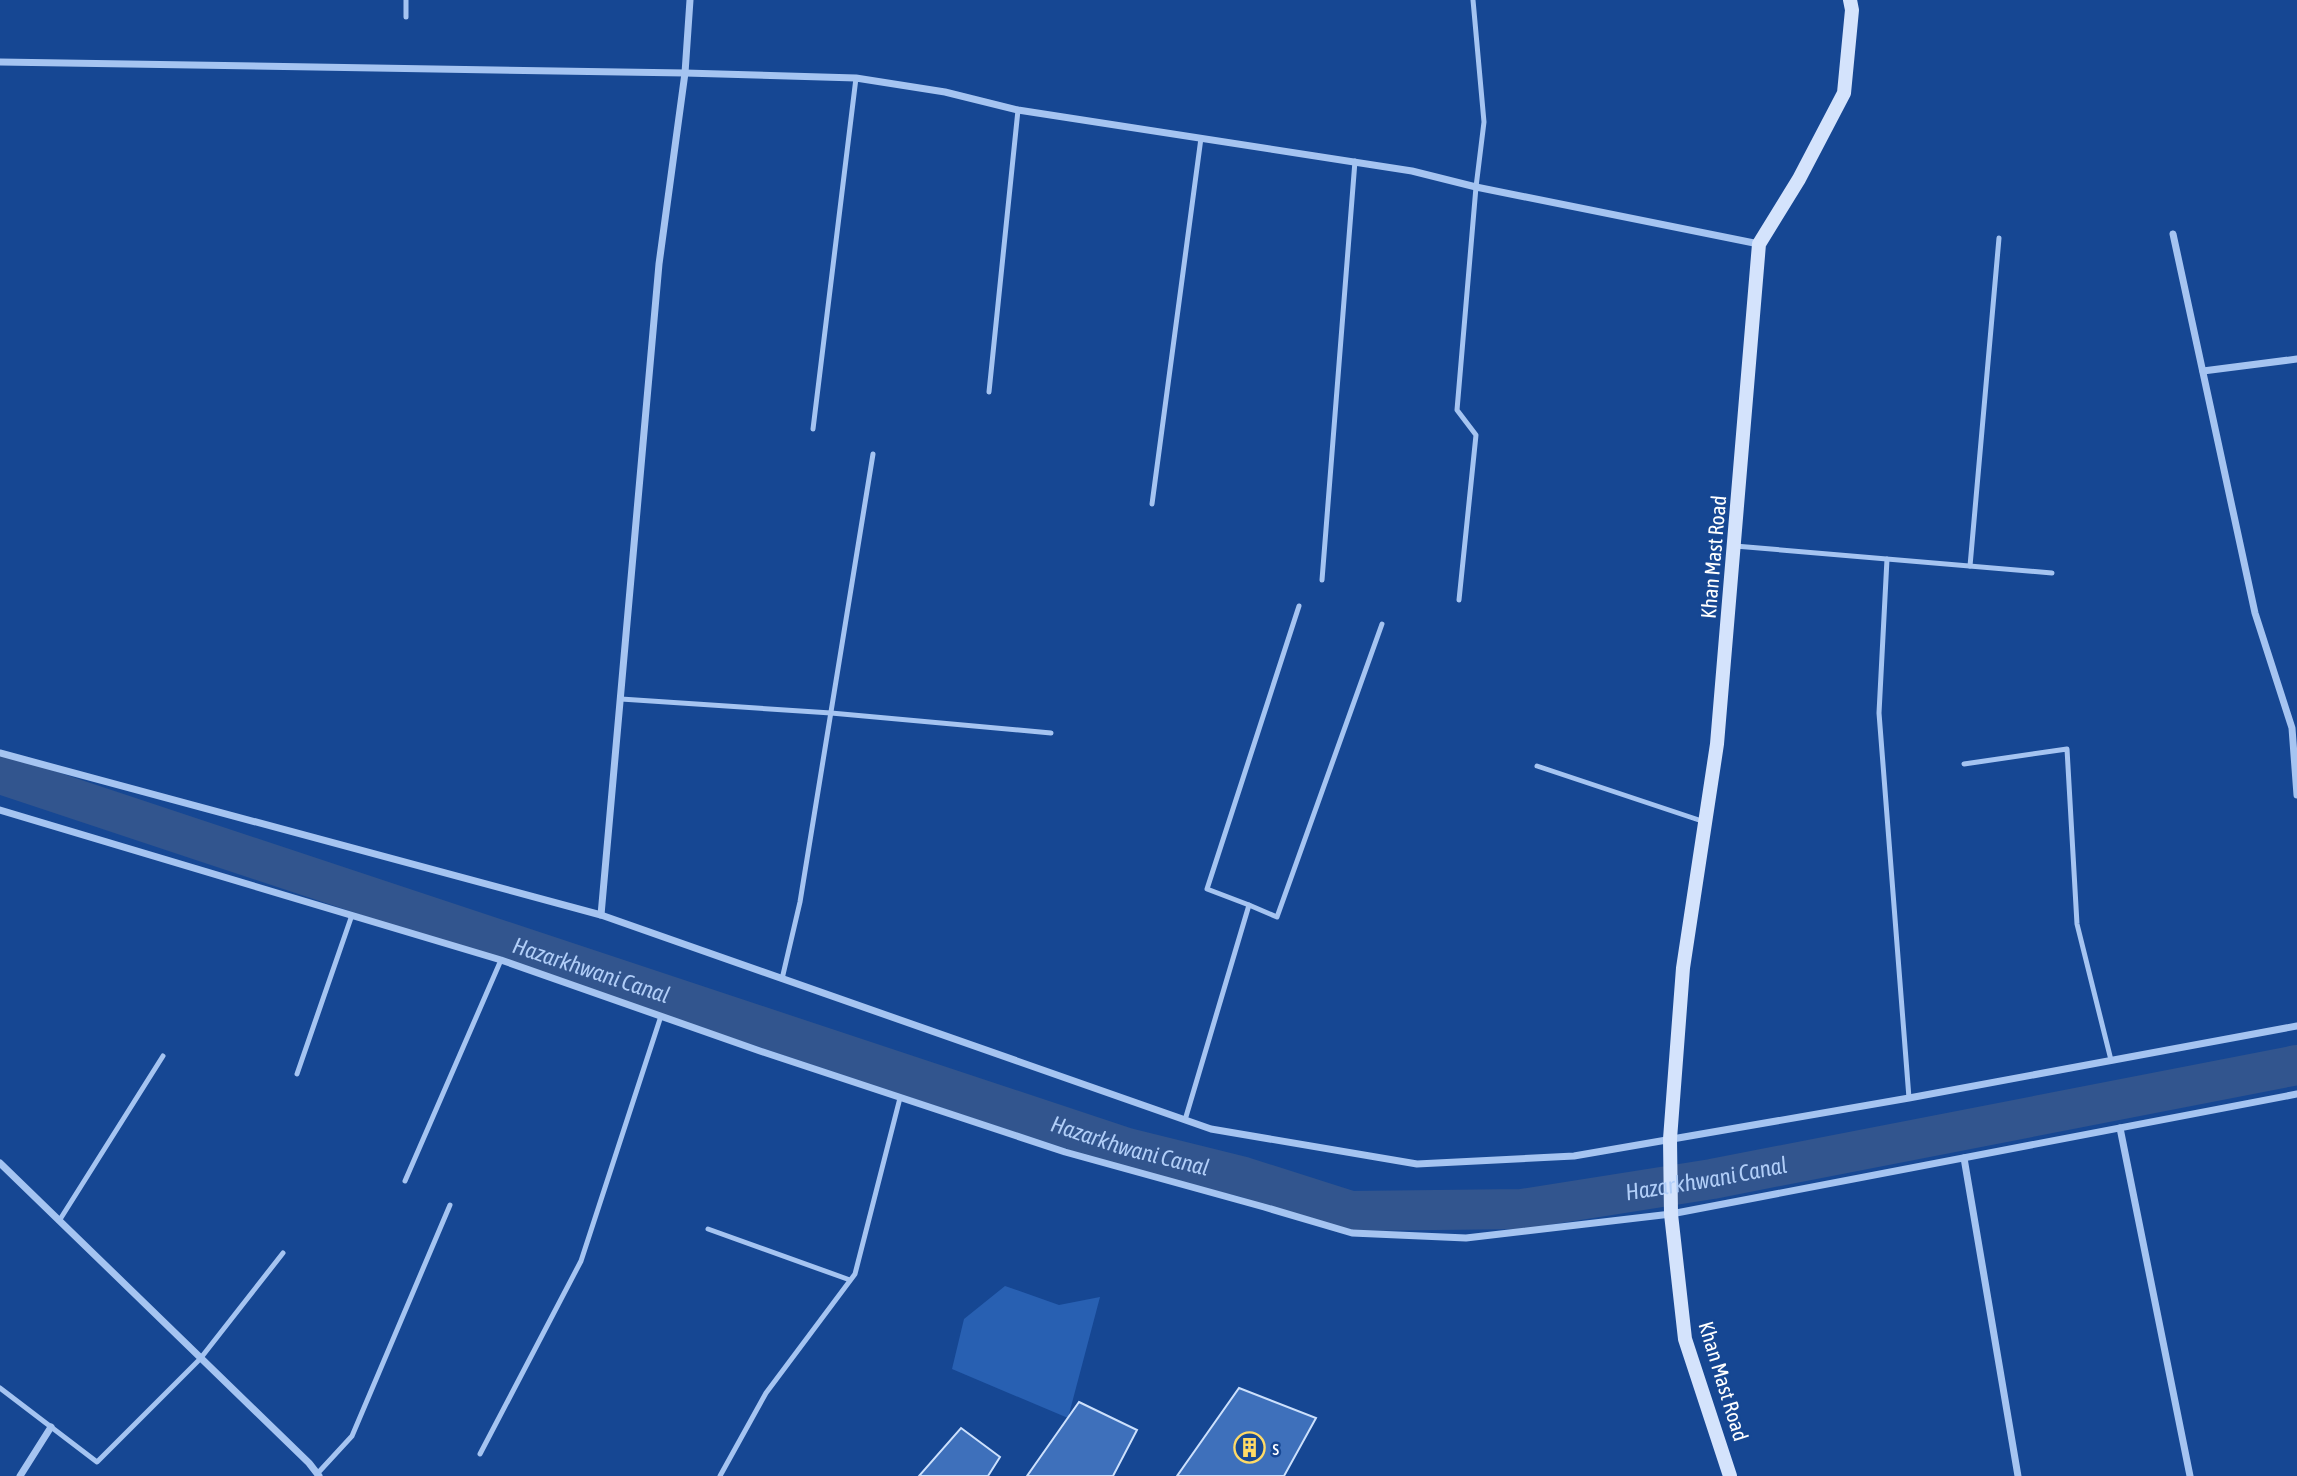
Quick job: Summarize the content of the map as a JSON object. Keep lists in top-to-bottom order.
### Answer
{
  "streets": {
    "main road": ["Khan Mast Road"]
  },
  "water": ["Hazarkhwani Canal"],
  "places": {
    "building": ["s"]
  }
}
